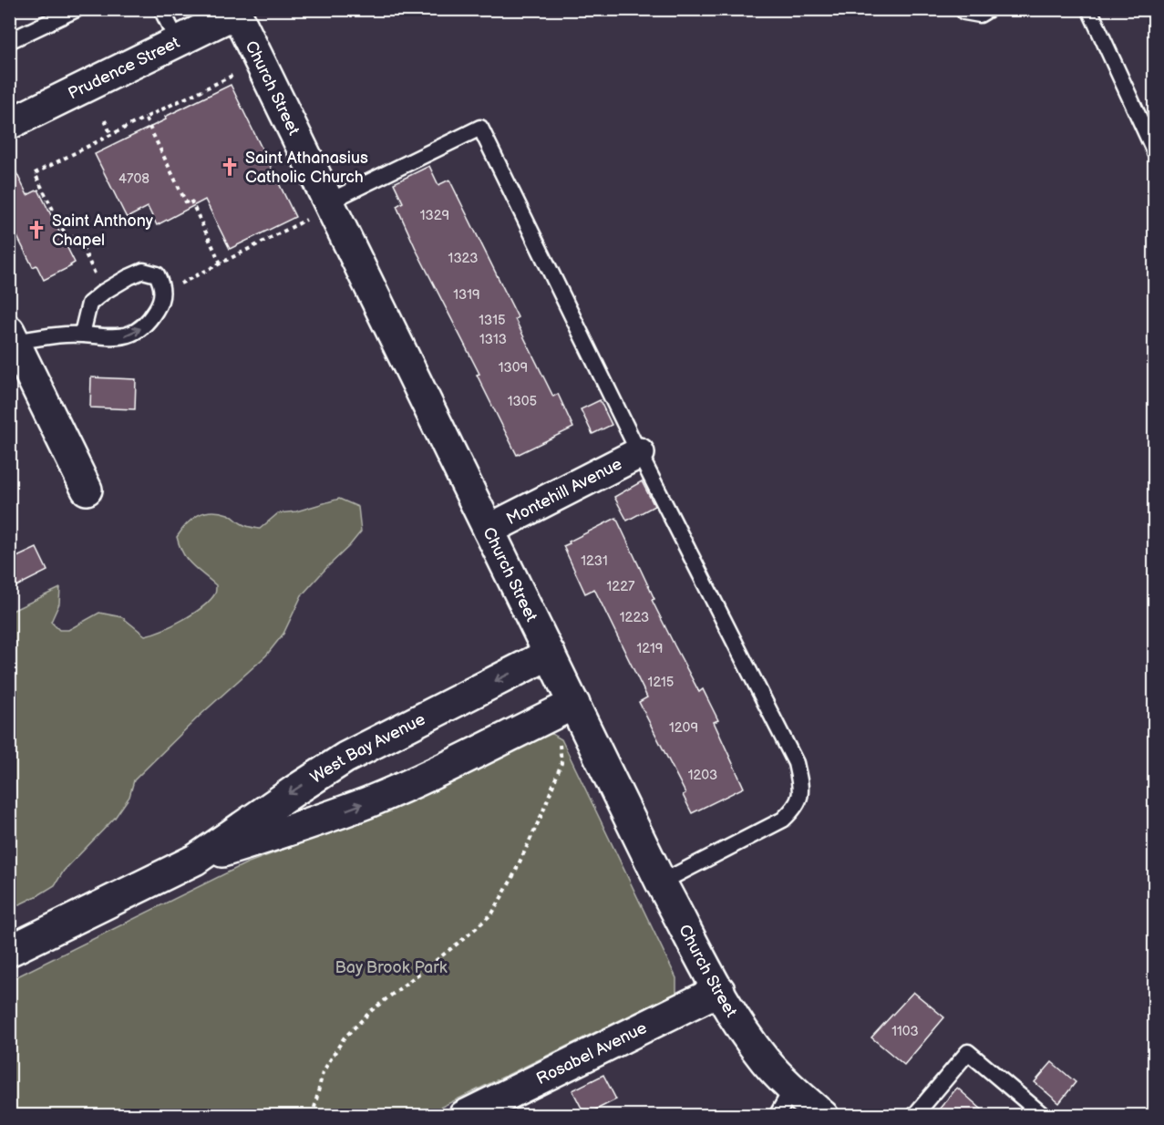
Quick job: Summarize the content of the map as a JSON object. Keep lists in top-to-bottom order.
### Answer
{
  "streets": {
    "street": [
      "Prudence Street",
      "Church Street",
      "Montehill Avenue",
      "West Bay Avenue",
      "Rosabel Avenue"
    ]
  },
  "crossings": [
    ["Prudence Street", "Church Street"],
    ["Church Street", "Montehill Avenue"],
    ["Church Street", "West Bay Avenue"],
    ["Church Street", "Rosabel Avenue"]
  ],
  "parks": ["Bay Brook Park"],
  "places": {
    "church": ["Saint Athanasius Catholic Church", "Saint Anthony Chapel"]
  },
  "house_numbers": [
    "4708",
    "1329",
    "1323",
    "1319",
    "1315",
    "1313",
    "1309",
    "1305",
    "1231",
    "1227",
    "1223",
    "1219",
    "1215",
    "1209",
    "1203",
    "1103"
  ]
}
